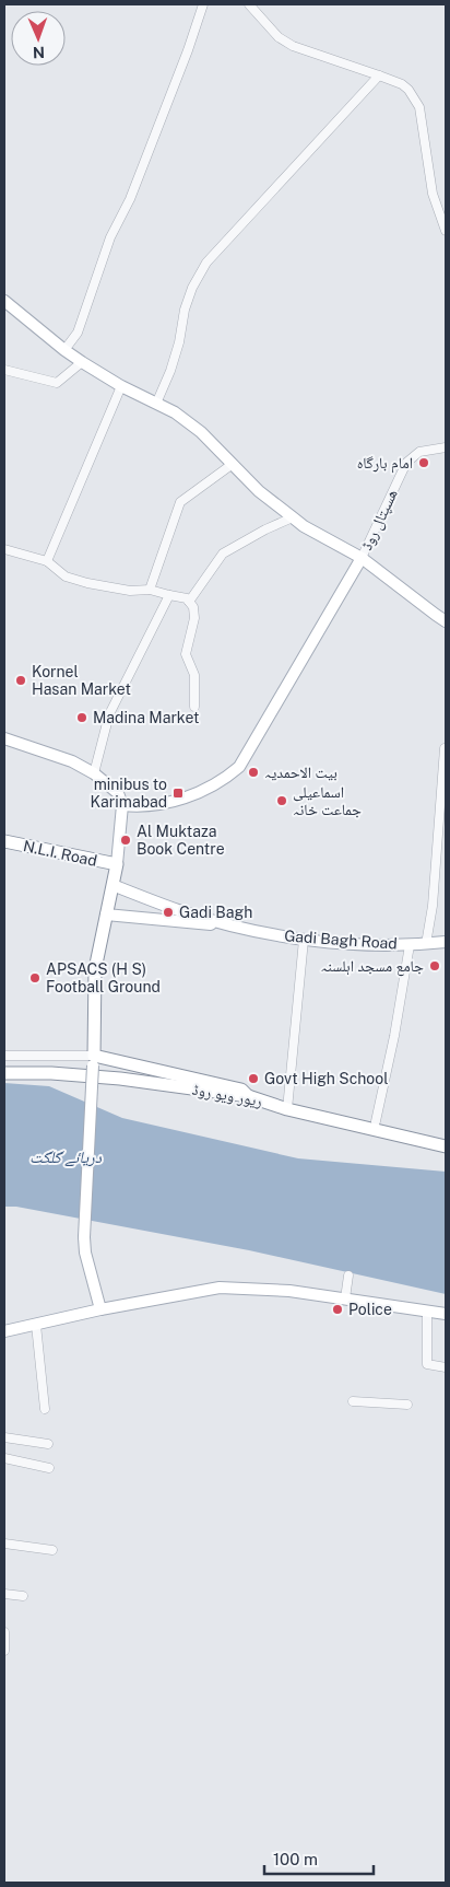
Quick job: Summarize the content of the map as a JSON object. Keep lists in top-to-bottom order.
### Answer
{
  "streets": {
    "highway": ["N.L.I. Road", "ریور ویو روڈ"],
    "main road": ["Gadi Bagh Road"],
    "street": ["ھسپتال روڈ"]
  },
  "water": ["دریائے گلگت"],
  "places": {
    "other": [
      "امام بارگاہ",
      "Kornel Hasan Market",
      "Madina Market",
      "بیت الاحمدیہ",
      "اسماعیلی جماعت خانہ",
      "Al Muktaza Book Centre",
      "Gadi Bagh",
      "جامع مسجد اہلسنہ",
      "APSACS (H S) Football Ground",
      "Govt High School",
      "Police"
    ],
    "transit": ["minibus to Karimabad"]
  },
  "scale_bar": "100 m",
  "north": "bottom"
}
